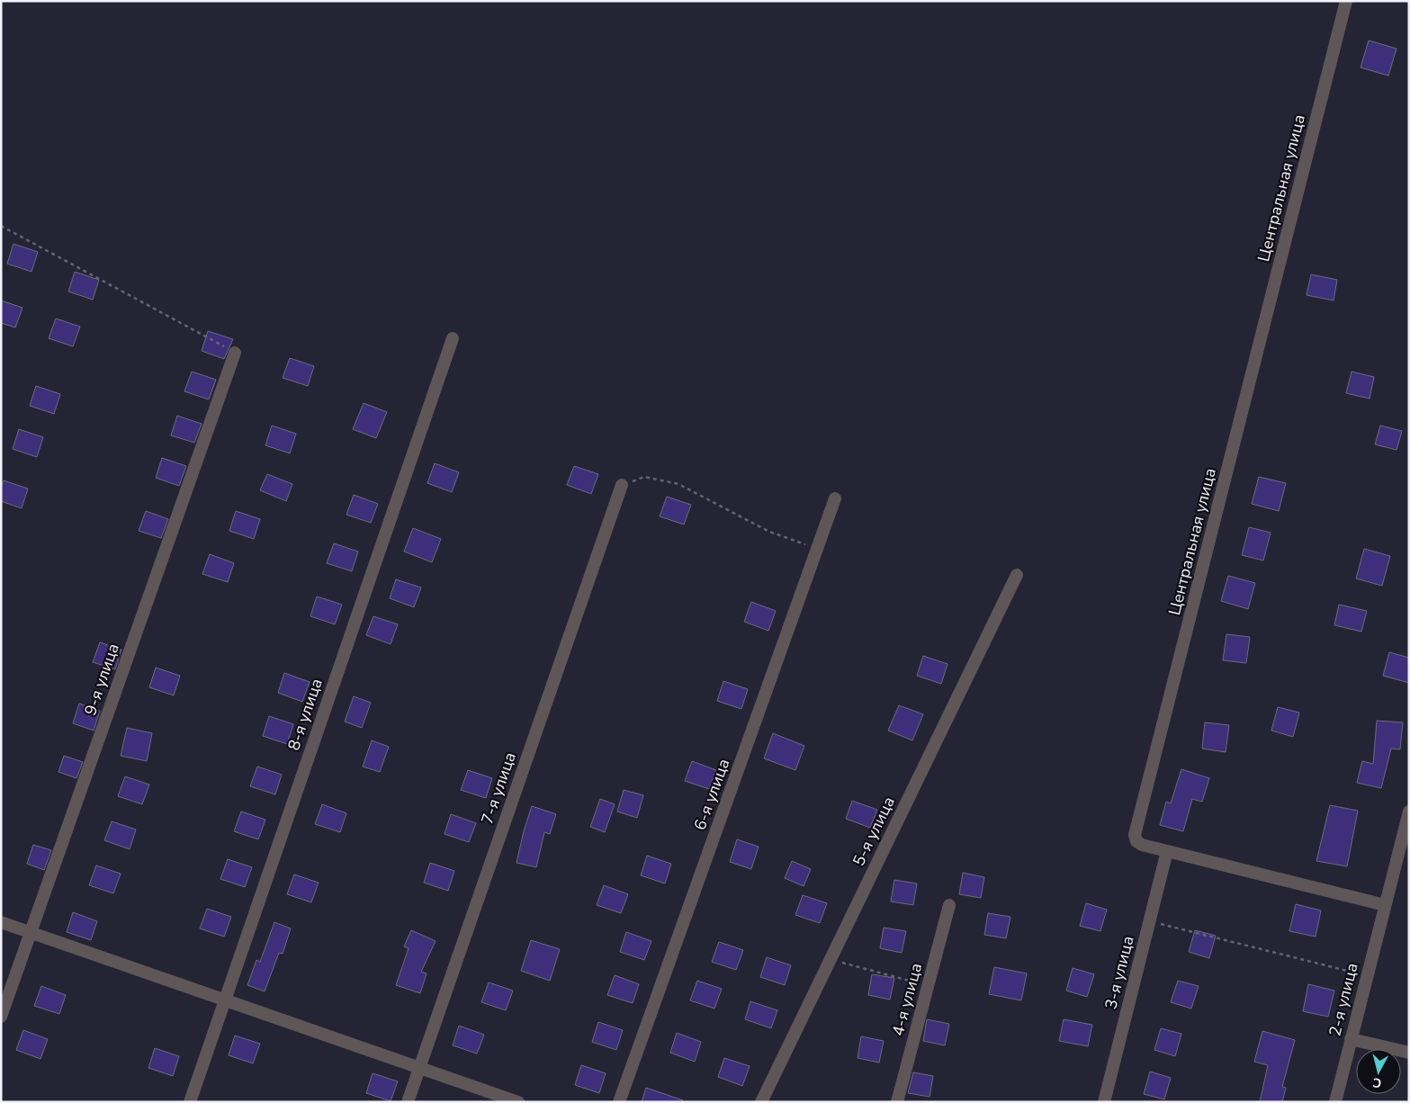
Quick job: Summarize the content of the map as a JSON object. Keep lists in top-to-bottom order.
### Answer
{
  "streets": {
    "street": [
      "Центральная улица",
      "9-я улица",
      "8-я улица",
      "7-я улица",
      "6-я улица",
      "5-я улица",
      "3-я улица",
      "4-я улица",
      "2-я улица"
    ]
  },
  "crossings": [
    ["Центральная улица", "3-я улица"],
    ["Центральная улица", "2-я улица"]
  ],
  "north": "bottom"
}
